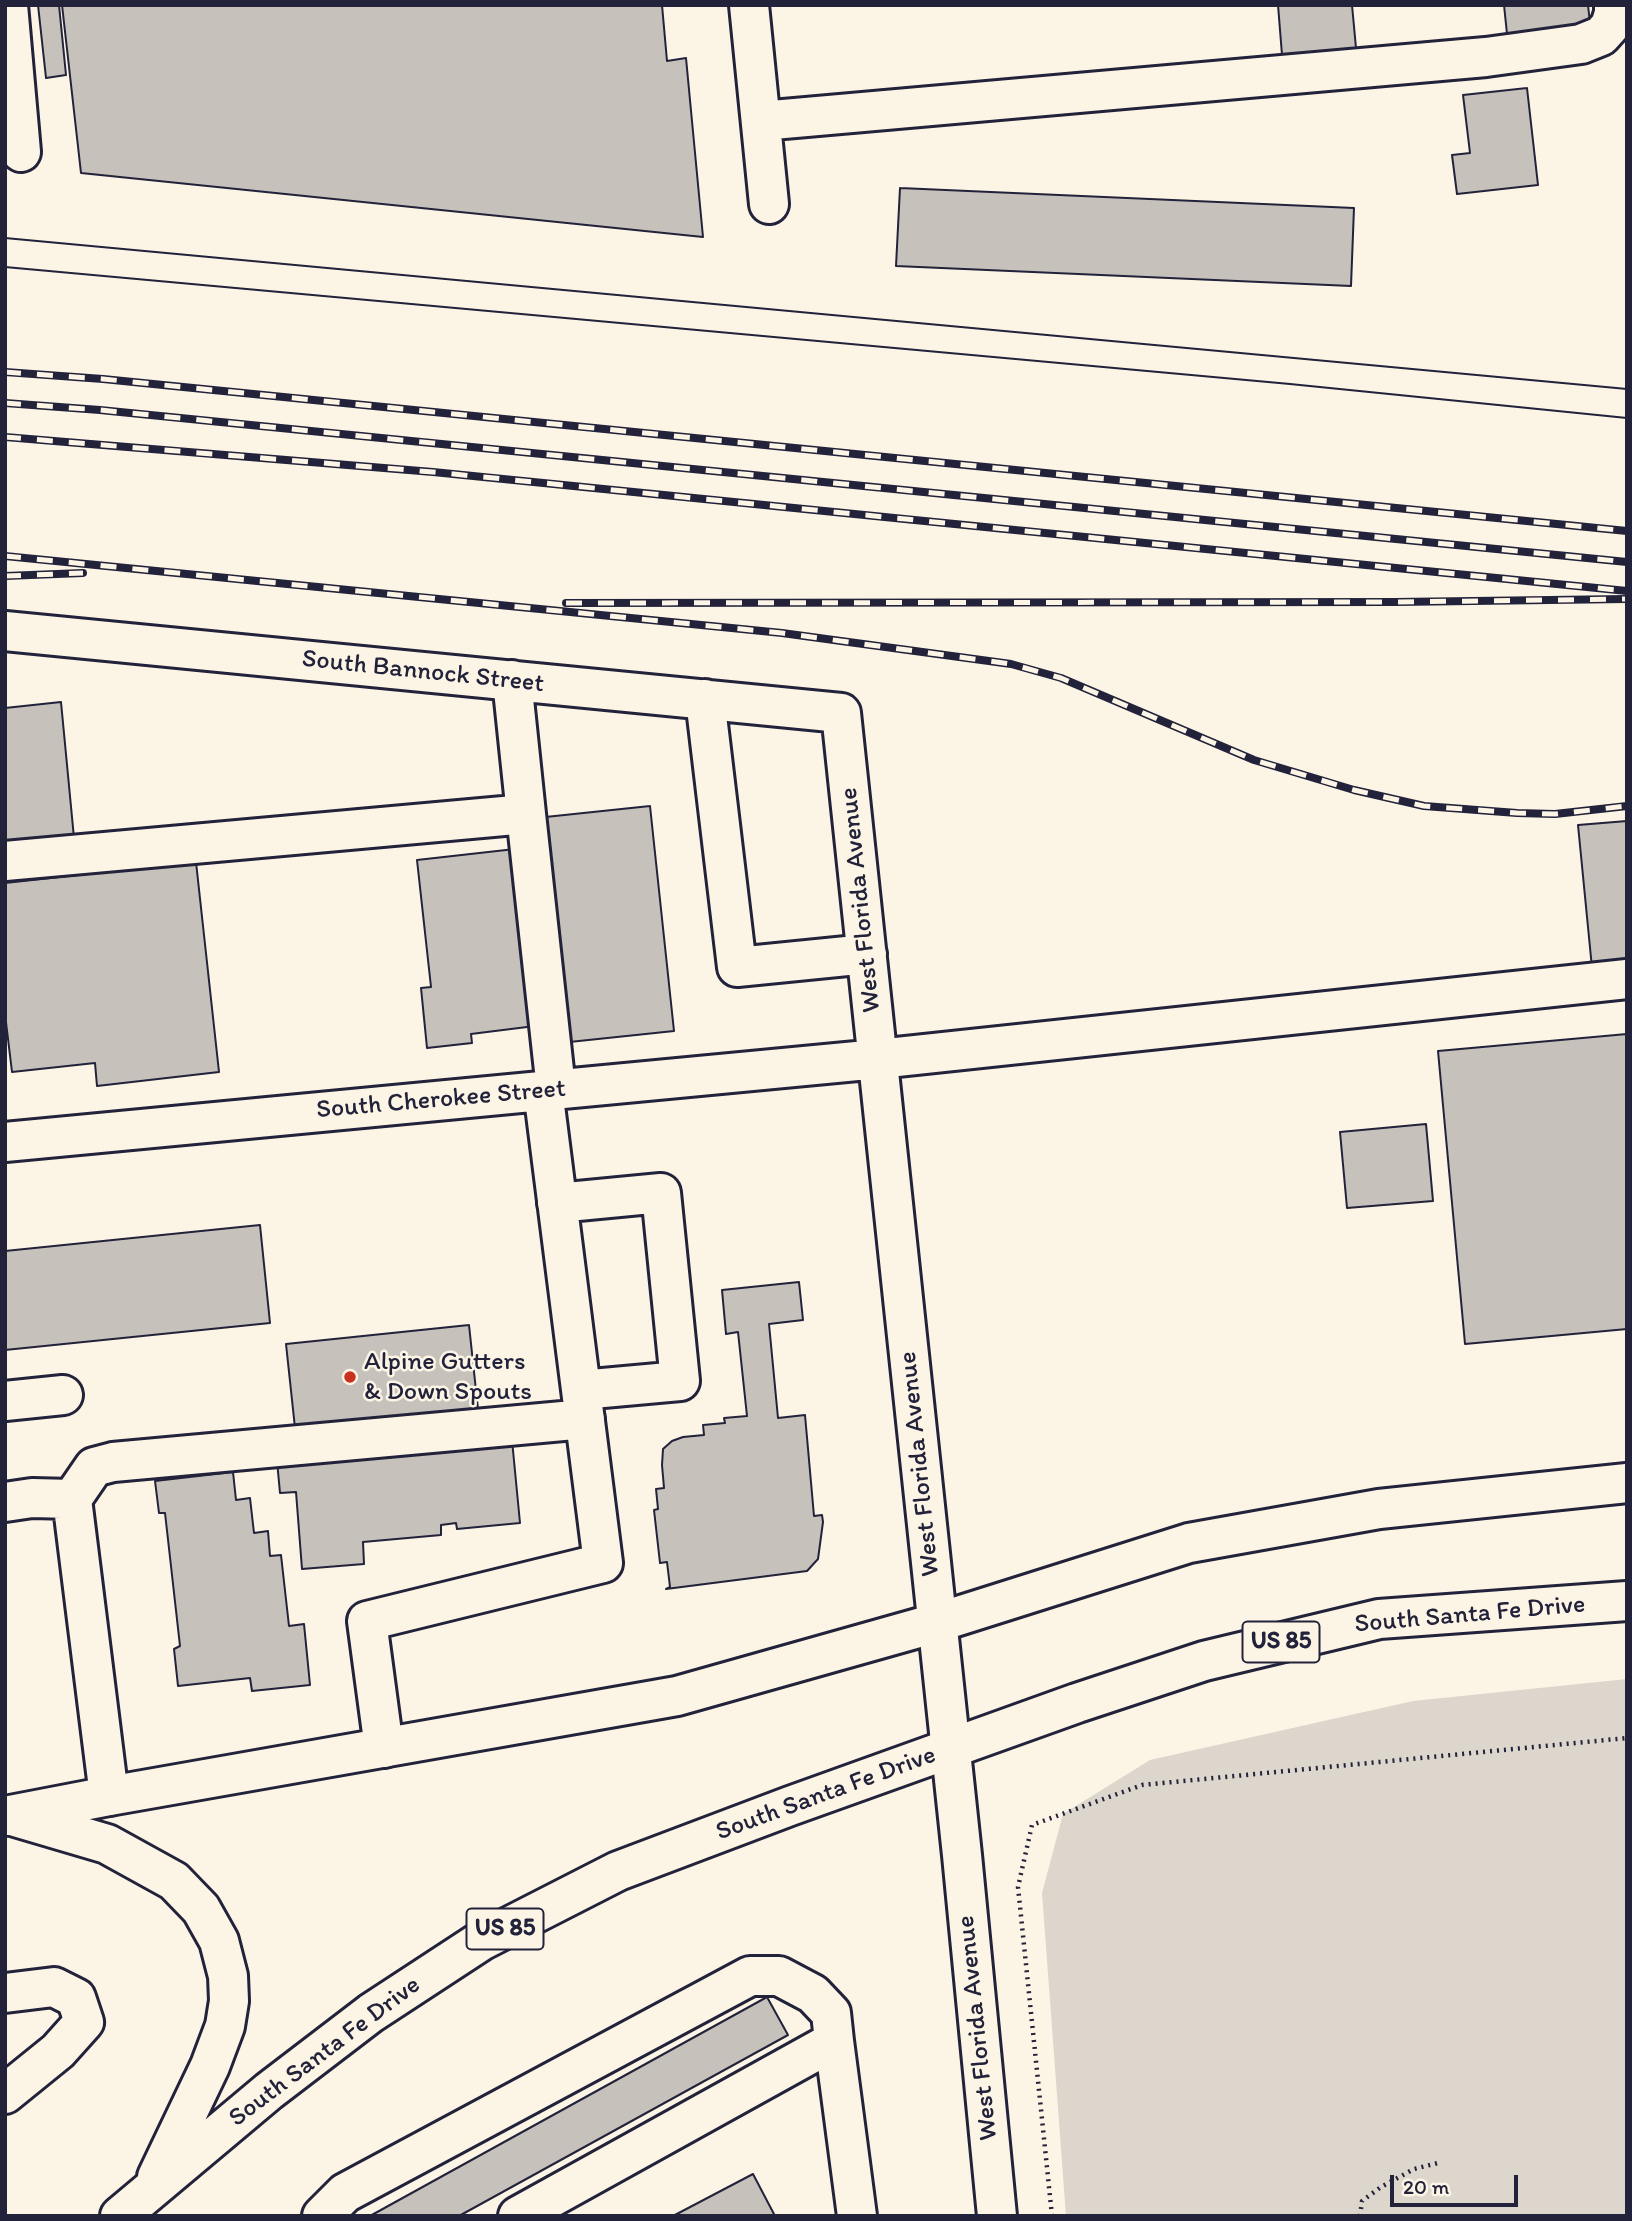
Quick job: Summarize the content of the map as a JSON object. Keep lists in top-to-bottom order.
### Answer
{
  "streets": {
    "main road": [
      "South Bannock Street",
      "West Florida Avenue",
      "South Cherokee Street",
      "South Santa Fe Drive",
      "US 85"
    ]
  },
  "crossings": [
    ["South Bannock Street", "West Florida Avenue"],
    ["West Florida Avenue", "South Cherokee Street"],
    ["West Florida Avenue", "South Santa Fe Drive"]
  ],
  "places": ["Alpine Gutters & Down Spouts"],
  "scale_bar": "20 m"
}
